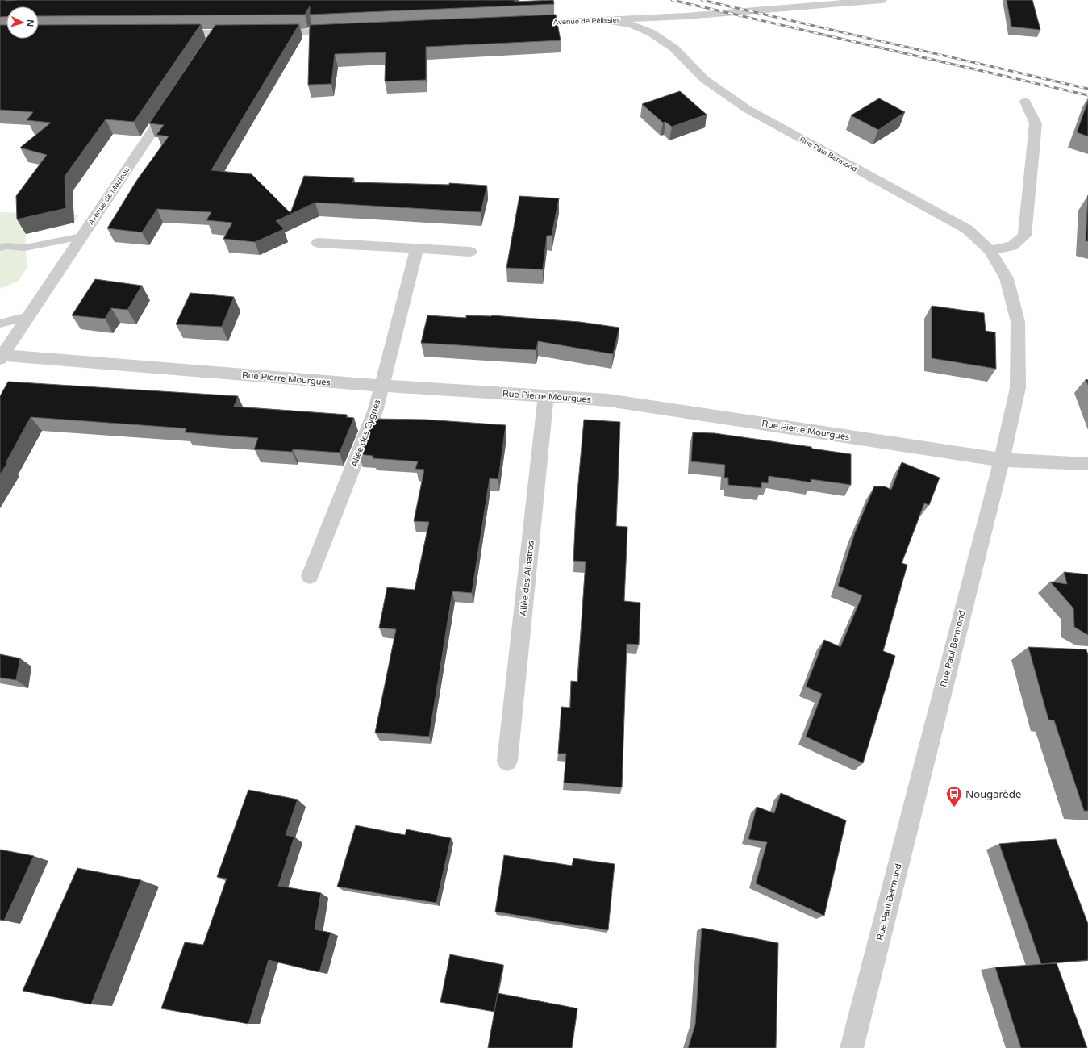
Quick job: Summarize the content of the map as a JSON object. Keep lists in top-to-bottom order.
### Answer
{
  "streets": {
    "street": [
      "Avenue de Pélissier",
      "Rue Paul Bermond",
      "Avenue de Mazicou",
      "Rue Pierre Mourgues",
      "Allée des Cygnes",
      "Allée des Albatros"
    ]
  },
  "crossings": [
    ["Avenue de Pélissier", "Rue Paul Bermond"],
    ["Rue Paul Bermond", "Rue Pierre Mourgues"],
    ["Avenue de Mazicou", "Rue Pierre Mourgues"],
    ["Rue Pierre Mourgues", "Allée des Cygnes"],
    ["Rue Pierre Mourgues", "Allée des Albatros"]
  ],
  "places": {
    "bus stop": ["Nougarède"]
  },
  "north": "right"
}
